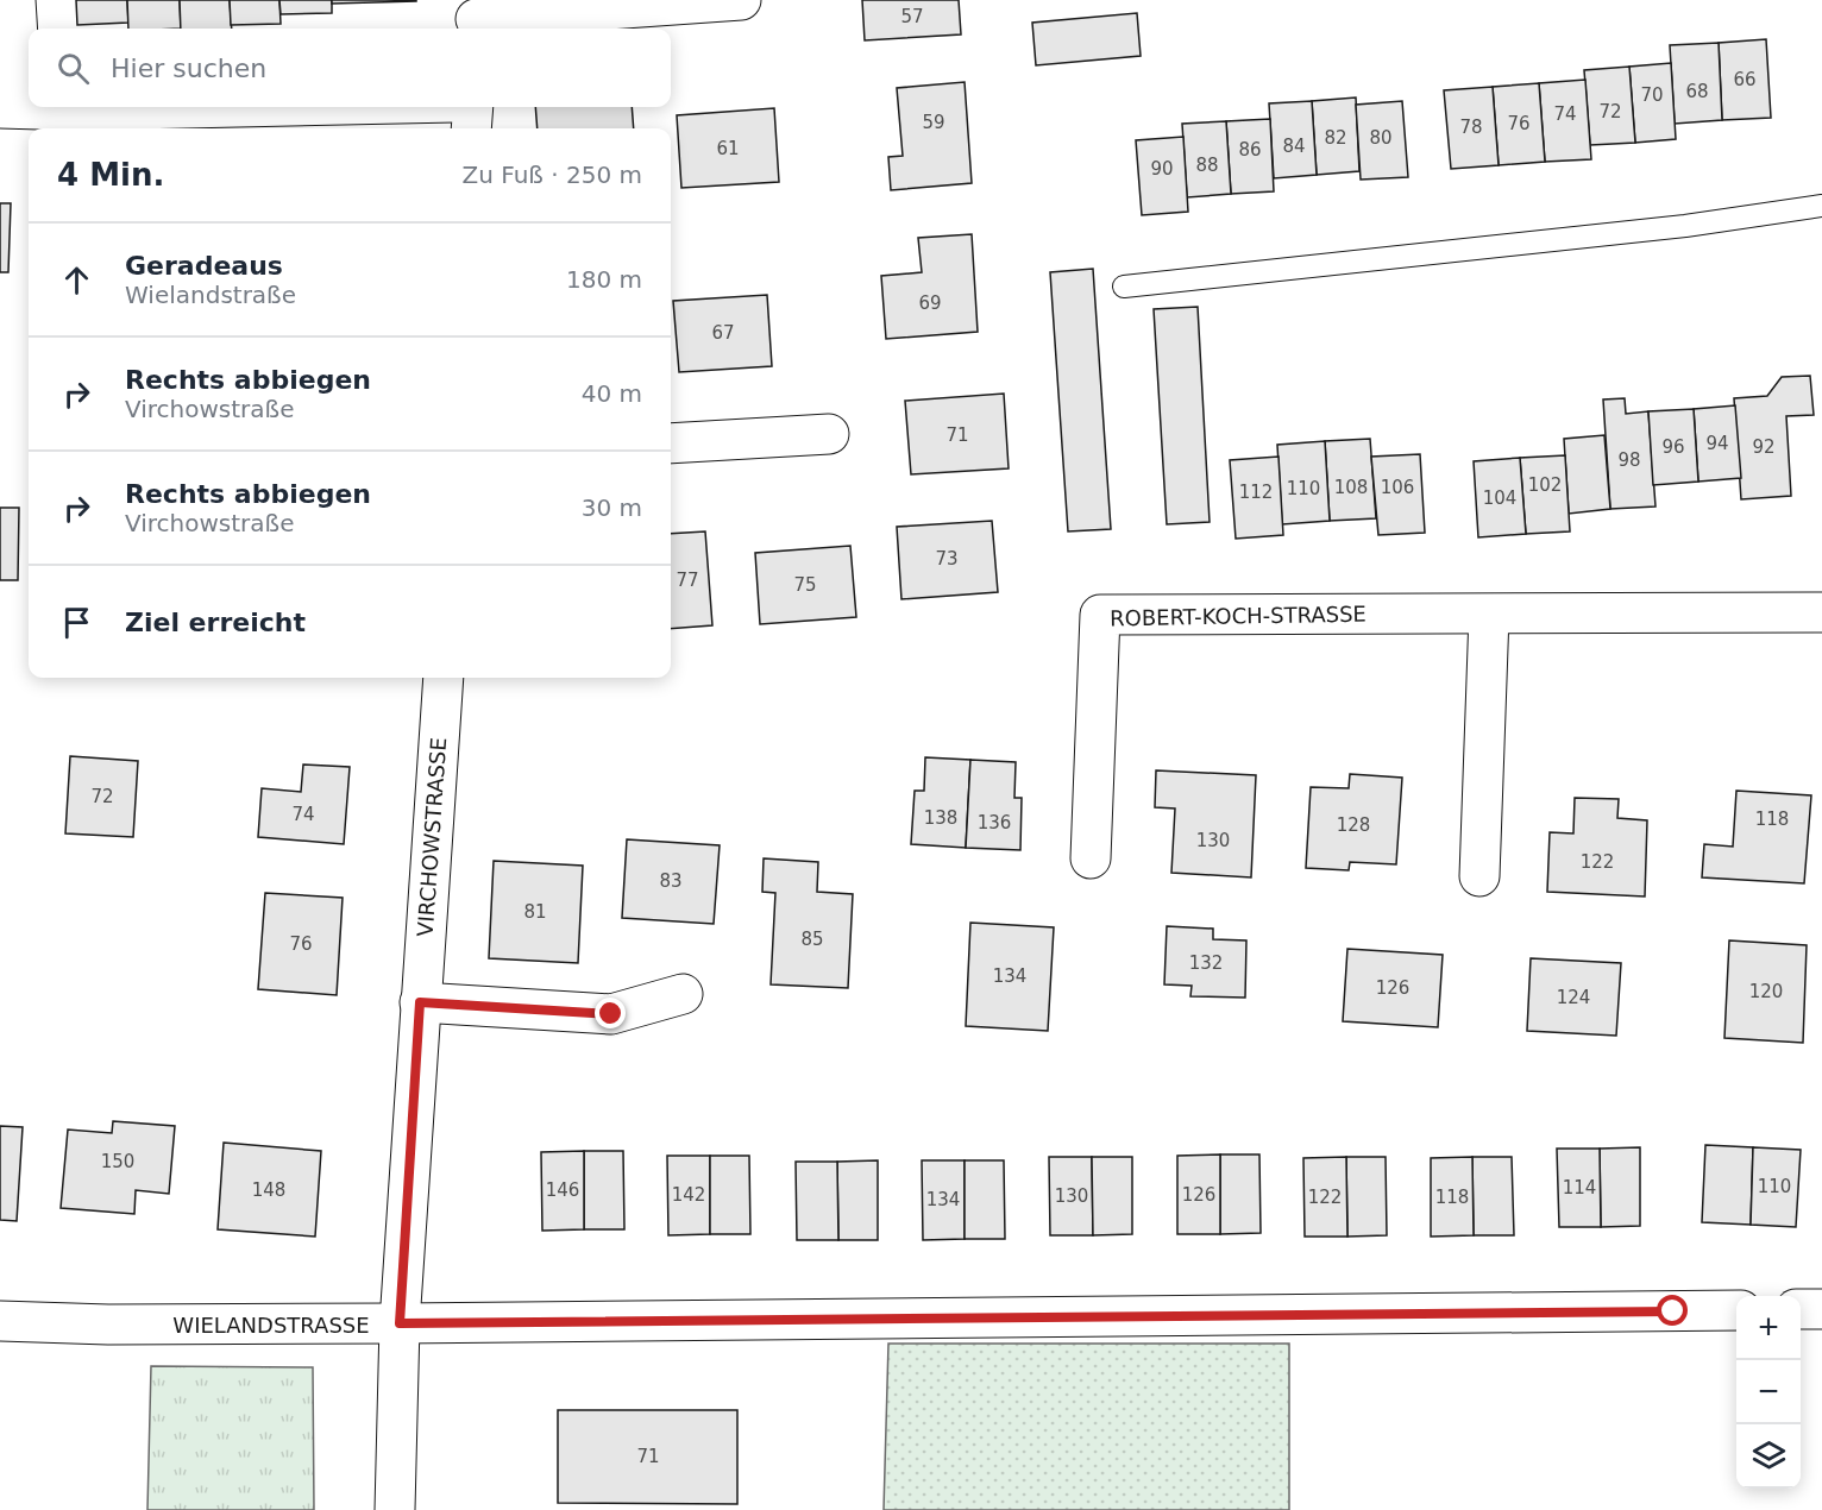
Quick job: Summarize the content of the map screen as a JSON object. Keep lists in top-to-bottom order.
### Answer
{
  "streets": {
    "street": ["ROBERT-KOCH-STRASSE", "VIRCHOWSTRASSE", "WIELANDSTRASSE"]
  },
  "crossings": [
    ["VIRCHOWSTRASSE", "WIELANDSTRASSE"]
  ],
  "house_numbers": [
    "57",
    "66",
    "68",
    "70",
    "72",
    "74",
    "59",
    "76",
    "78",
    "82",
    "80",
    "84",
    "61",
    "86",
    "88",
    "90",
    "69",
    "67",
    "71",
    "94",
    "96",
    "92",
    "98",
    "102",
    "108",
    "106",
    "110",
    "112",
    "104",
    "73",
    "77",
    "75",
    "72",
    "74",
    "138",
    "118",
    "136",
    "128",
    "130",
    "122",
    "83",
    "81",
    "85",
    "76",
    "132",
    "134",
    "126",
    "120",
    "124",
    "150",
    "110",
    "114",
    "148",
    "146",
    "142",
    "126",
    "130",
    "122",
    "118",
    "134",
    "71"
  ],
  "page": {
    "search": "Hier suchen",
    "heading": ["4 Min.", "Zu Fuß · 250 m"],
    "list": [
      ["Geradeaus", "Wielandstraße", "180 m"],
      ["Rechts abbiegen", "Virchowstraße", "40 m"],
      ["Rechts abbiegen", "Virchowstraße", "30 m"],
      "Ziel erreicht"
    ],
    "map_buttons": ["+", "−"]
  }
}
